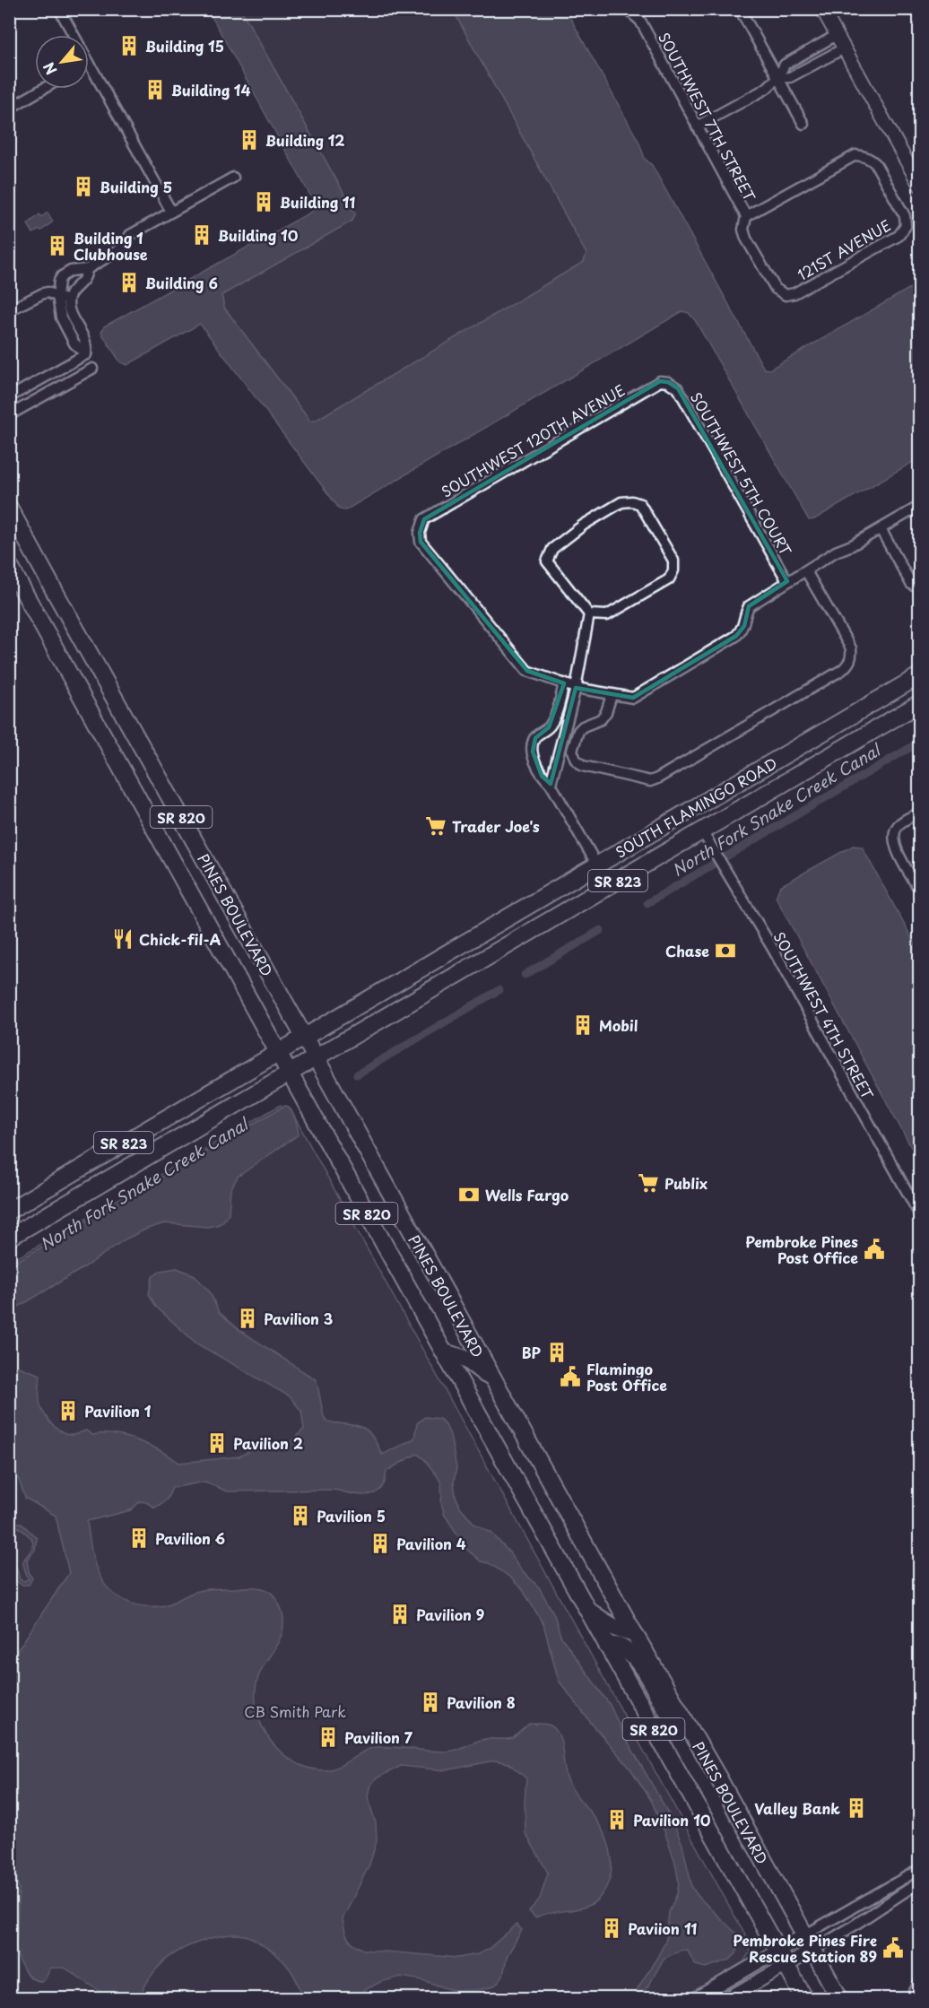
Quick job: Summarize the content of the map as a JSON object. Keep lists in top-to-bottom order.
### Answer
{
  "streets": {
    "highway": [
      "SOUTH FLAMINGO ROAD",
      "SR 820",
      "SR 823",
      "PINES BOULEVARD"
    ],
    "street": [
      "SOUTHWEST 7TH STREET",
      "121ST AVENUE",
      "SOUTHWEST 120TH AVENUE",
      "SOUTHWEST 5TH COURT",
      "SOUTHWEST 4TH STREET"
    ]
  },
  "crossings": [
    ["SOUTHWEST 7TH STREET", "121ST AVENUE"],
    ["SOUTHWEST 120TH AVENUE", "SOUTHWEST 5TH COURT"],
    ["SOUTH FLAMINGO ROAD", "SR 823"],
    ["SOUTH FLAMINGO ROAD", "PINES BOULEVARD"],
    ["SOUTH FLAMINGO ROAD", "SOUTHWEST 4TH STREET"],
    ["SR 823", "PINES BOULEVARD"]
  ],
  "water": ["North Fork Snake Creek Canal"],
  "parks": ["CB Smith Park"],
  "places": {
    "building": [
      "Building 15",
      "Building 14",
      "Building 12",
      "Building 5",
      "Building 11",
      "Building 10",
      "Building 1 Clubhouse",
      "Building 6",
      "Mobil",
      "Pavilion 3",
      "BP",
      "Pavilion 1",
      "Pavilion 2",
      "Pavilion 5",
      "Pavilion 6",
      "Pavilion 4",
      "Pavilion 9",
      "Pavilion 8",
      "Pavilion 7",
      "Valley Bank",
      "Pavilion 10",
      "Paviion 11"
    ],
    "supermarket": ["Trader Joe's", "Publix"],
    "restaurant": ["Chick-fil-A"],
    "bank": ["Chase", "Wells Fargo"],
    "public building": ["Pembroke Pines Post Office", "Flamingo Post Office", "Pembroke Pines Fire Rescue Station 89"]
  },
  "north": "bottom left"
}
